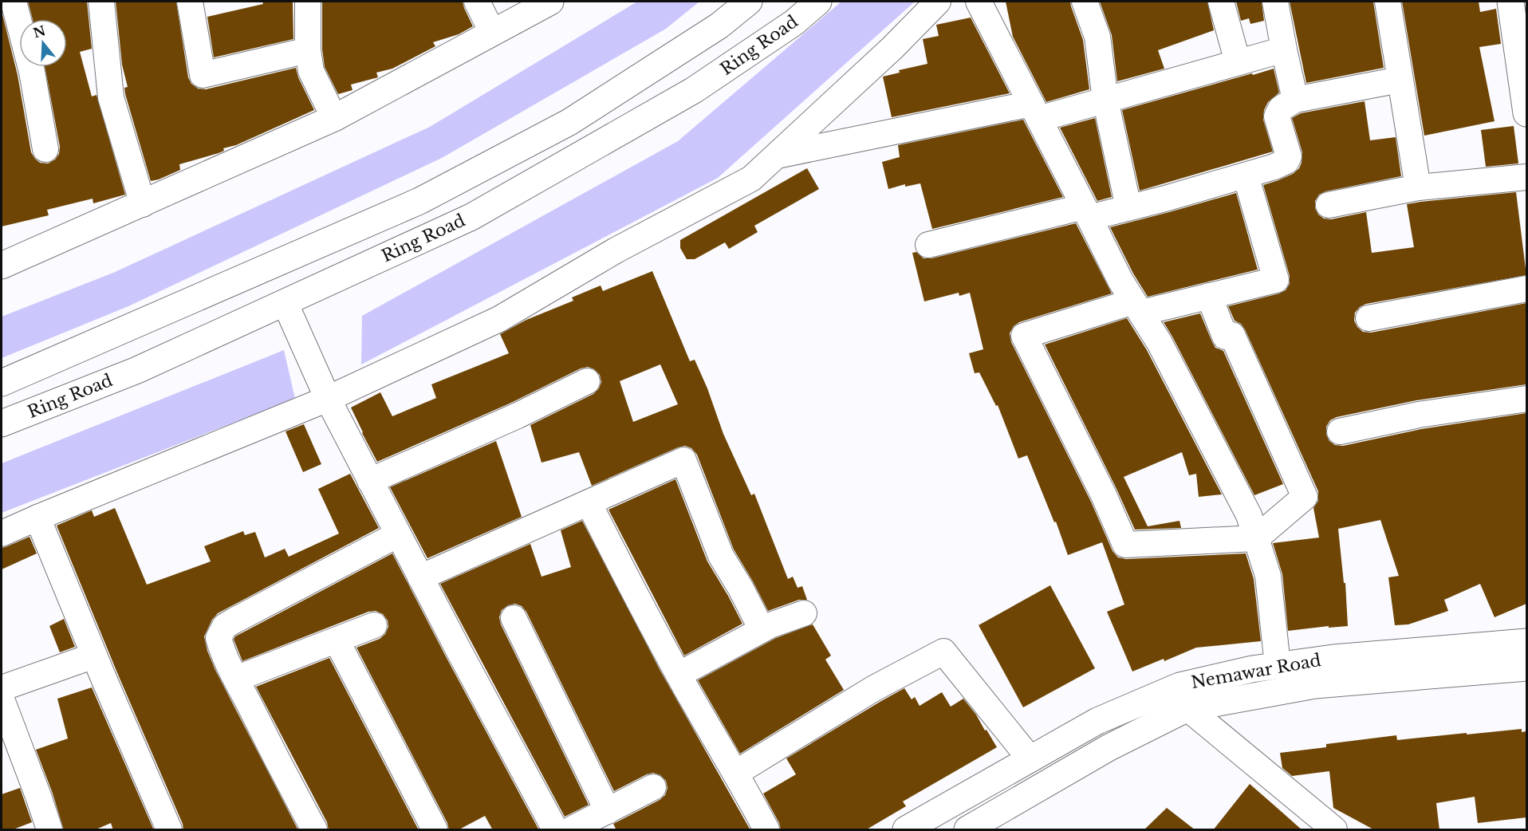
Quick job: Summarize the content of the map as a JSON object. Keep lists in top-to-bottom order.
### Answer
{
  "streets": {
    "main road": ["Ring Road", "Nemawar Road"]
  },
  "north": "top"
}
